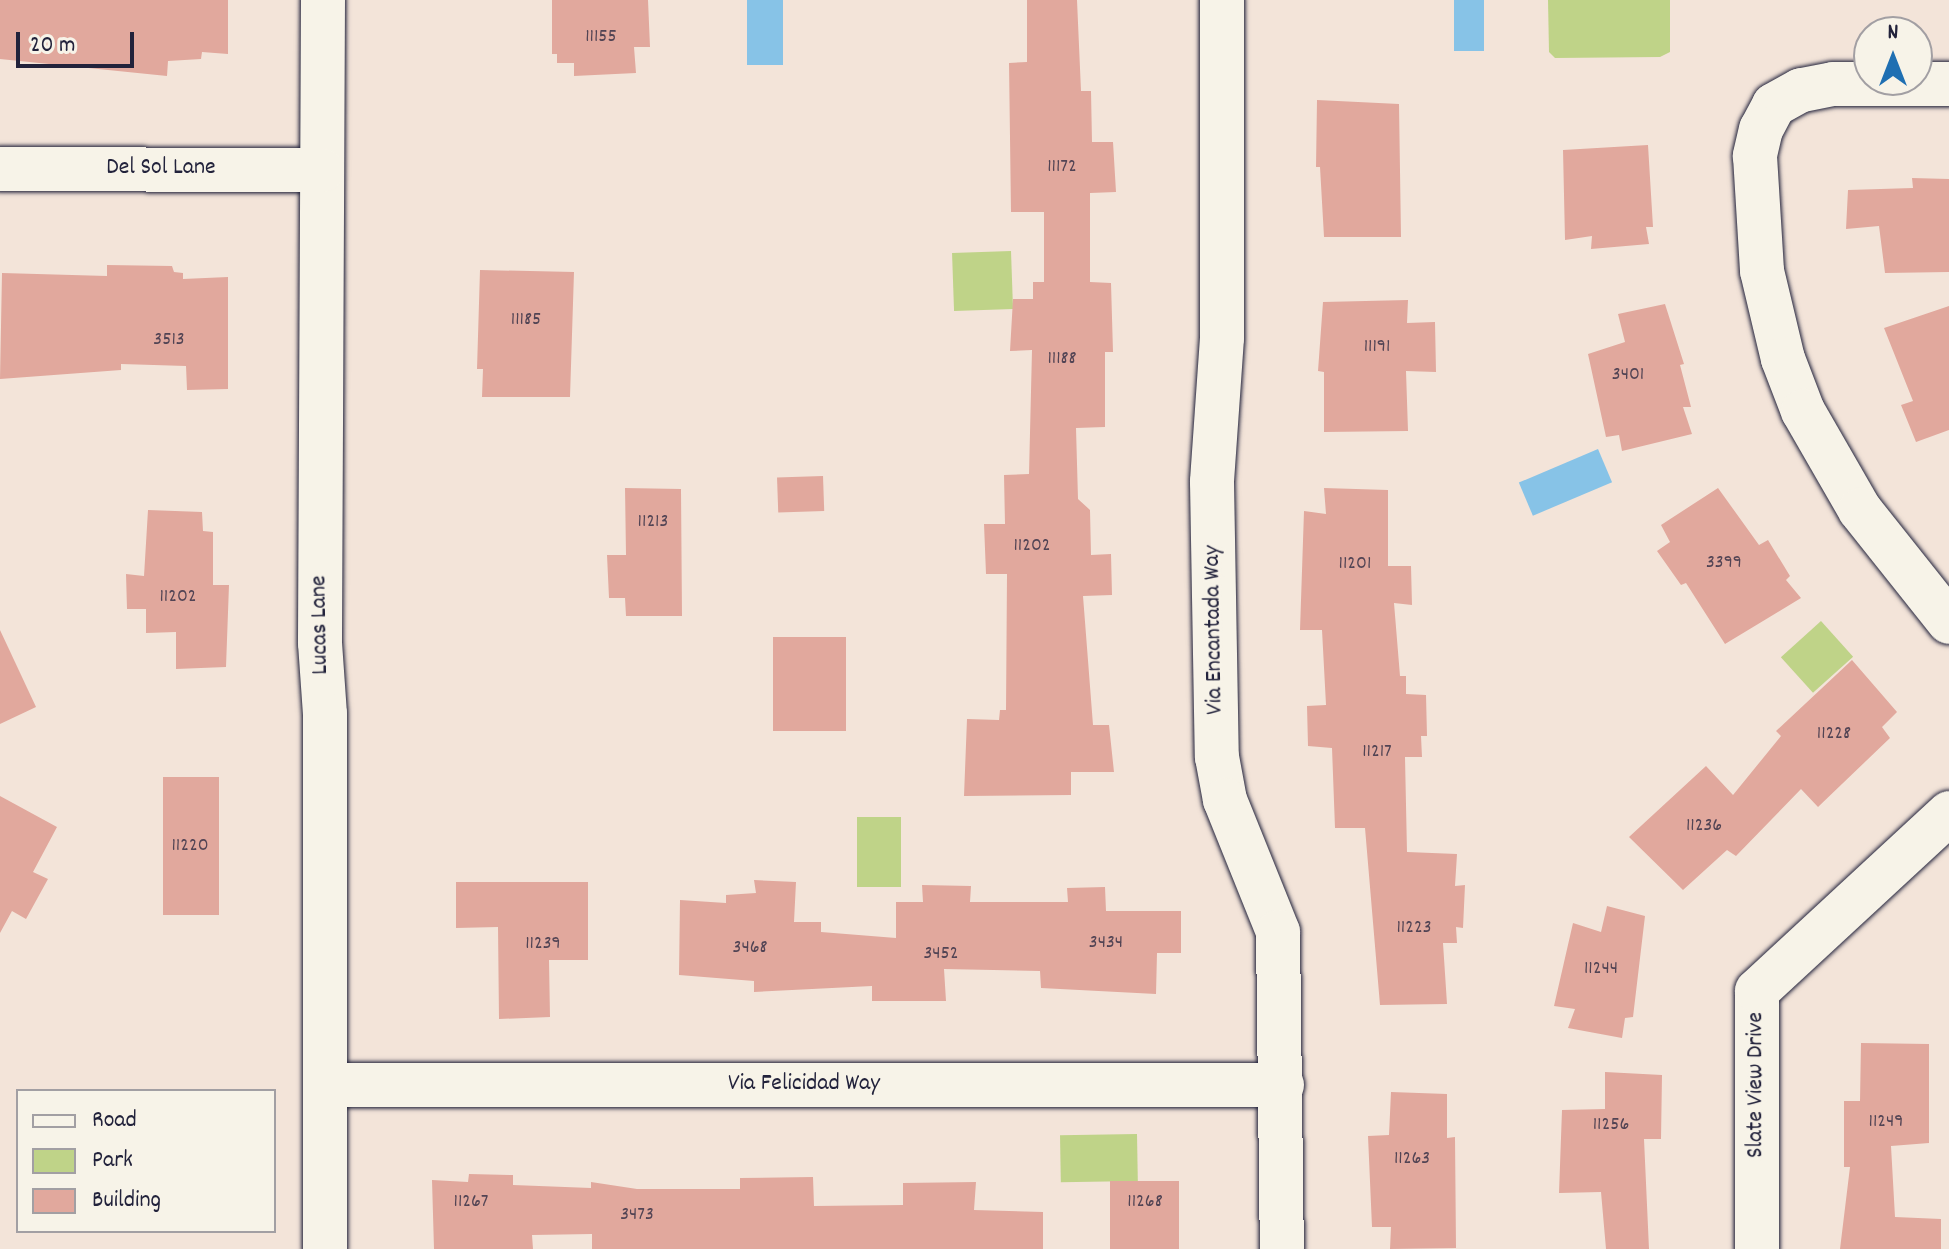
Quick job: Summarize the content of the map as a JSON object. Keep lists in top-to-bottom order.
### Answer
{
  "streets": {
    "street": [
      "Del Sol Lane",
      "Lucas Lane",
      "Via Encantada Way",
      "Via Felicidad Way",
      "Slate View Drive"
    ]
  },
  "crossings": [
    ["Del Sol Lane", "Lucas Lane"],
    ["Lucas Lane", "Via Felicidad Way"],
    ["Via Encantada Way", "Via Felicidad Way"]
  ],
  "house_numbers": [
    "11155",
    "11172",
    "11185",
    "3513",
    "11191",
    "11188",
    "3401",
    "11213",
    "11202",
    "3399",
    "11201",
    "11202",
    "11228",
    "11217",
    "11236",
    "11220",
    "11223",
    "3434",
    "11239",
    "3468",
    "3452",
    "11244",
    "11249",
    "11256",
    "11263",
    "11267",
    "11268",
    "3473"
  ],
  "legend": ["Road", "Park", "Building"],
  "scale_bar": "20 m",
  "north": "top"
}
